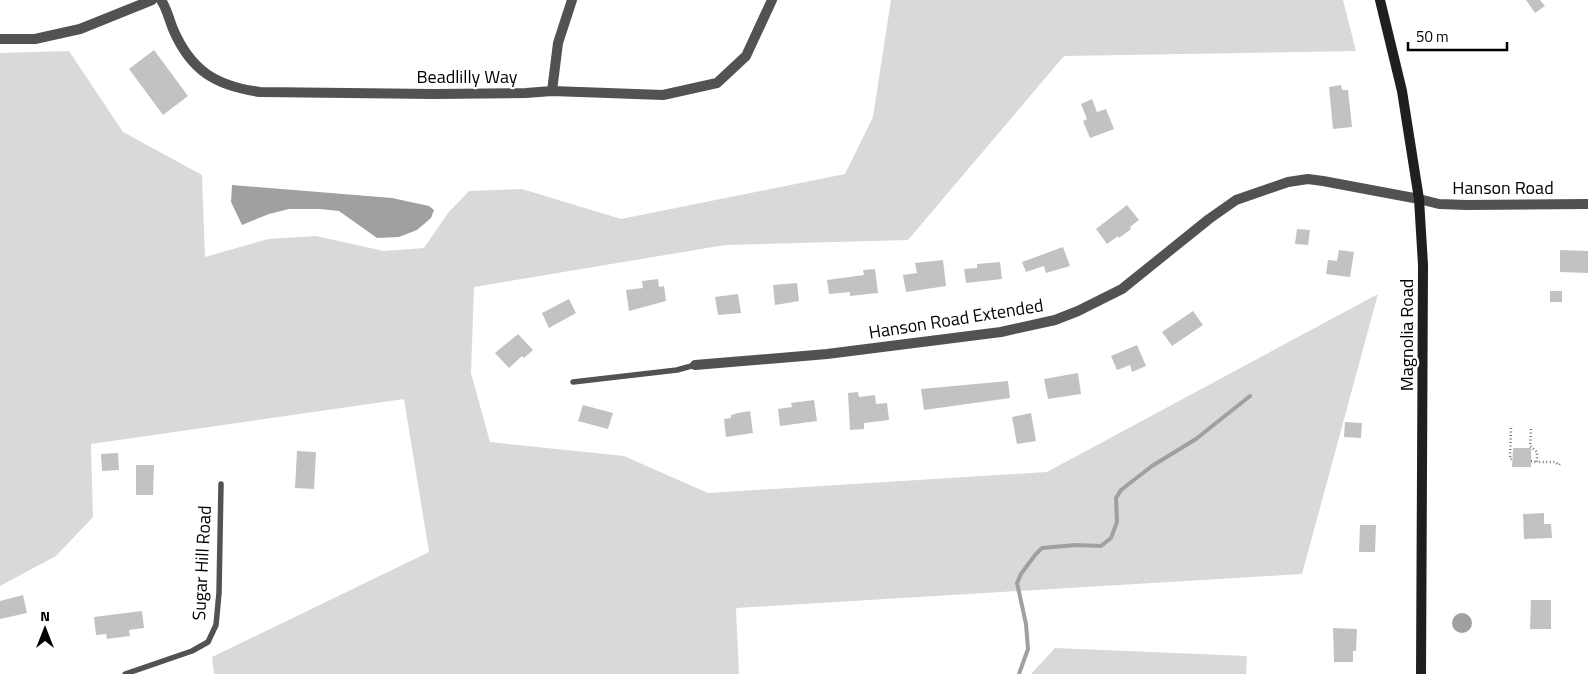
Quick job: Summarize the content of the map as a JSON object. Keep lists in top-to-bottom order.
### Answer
{
  "streets": {
    "main road": ["Magnolia Road"],
    "street": ["Beadlilly Way", "Hanson Road", "Hanson Road Extended"],
    "lane": ["Sugar Hill Road"]
  },
  "crossings": [
    ["Hanson Road", "Hanson Road Extended"],
    ["Hanson Road", "Magnolia Road"],
    ["Hanson Road Extended", "Magnolia Road"]
  ],
  "scale_bar": "50 m",
  "north": "top"
}
